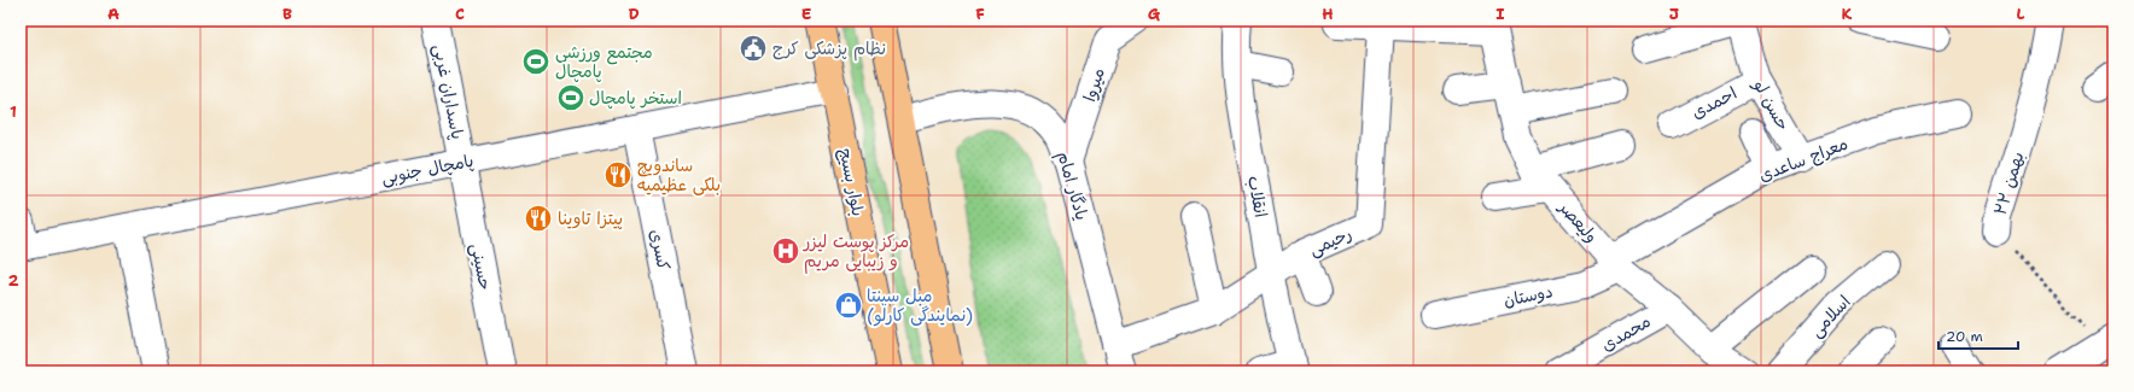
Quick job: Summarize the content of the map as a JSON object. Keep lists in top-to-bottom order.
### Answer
{
  "streets": {
    "main road": ["بلوار بسیج"],
    "street": [
      "میروا",
      "پاسداران غربی",
      "احمدی",
      "حسن لو",
      "معراج ساعدی",
      "پامچال جنوبی",
      "۲۲ بهمن",
      "یادگار امام",
      "انقلاب",
      "ولیعصر",
      "رحیمی",
      "کسری",
      "حسینی",
      "دوستان",
      "اسلامی",
      "محمدی"
    ]
  },
  "crossings": [
    ["میروا", "یادگار امام"],
    ["پاسداران غربی", "پامچال جنوبی"],
    ["پاسداران غربی", "حسینی"],
    ["احمدی", "حسن لو"],
    ["حسن لو", "معراج ساعدی"],
    ["معراج ساعدی", "ولیعصر"],
    ["معراج ساعدی", "دوستان"],
    ["پامچال جنوبی", "بلوار بسیج"],
    ["پامچال جنوبی", "کسری"],
    ["پامچال جنوبی", "حسینی"],
    ["یادگار امام", "رحیمی"],
    ["انقلاب", "رحیمی"],
    ["ولیعصر", "دوستان"],
    ["ولیعصر", "محمدی"]
  ],
  "places": {
    "public building": ["نظام پزشکی کرج"],
    "sports": ["مجتمع ورزشی پامچال", "استخر پامچال"],
    "restaurant": ["ساندویچ بلکی عظیمیه", "پیتزا تاوینا"],
    "hospital": ["مرکز پوست لیزر و زیبایی مریم"],
    "shop": ["مبل سپنتا (نمایندگی کارلو)"]
  },
  "scale_bar": "20 m",
  "grid": {
    "columns": [
      "A",
      "B",
      "C",
      "D",
      "E",
      "F",
      "G",
      "H",
      "I",
      "J",
      "K",
      "L"
    ],
    "rows": ["1", "2"]
  }
}
